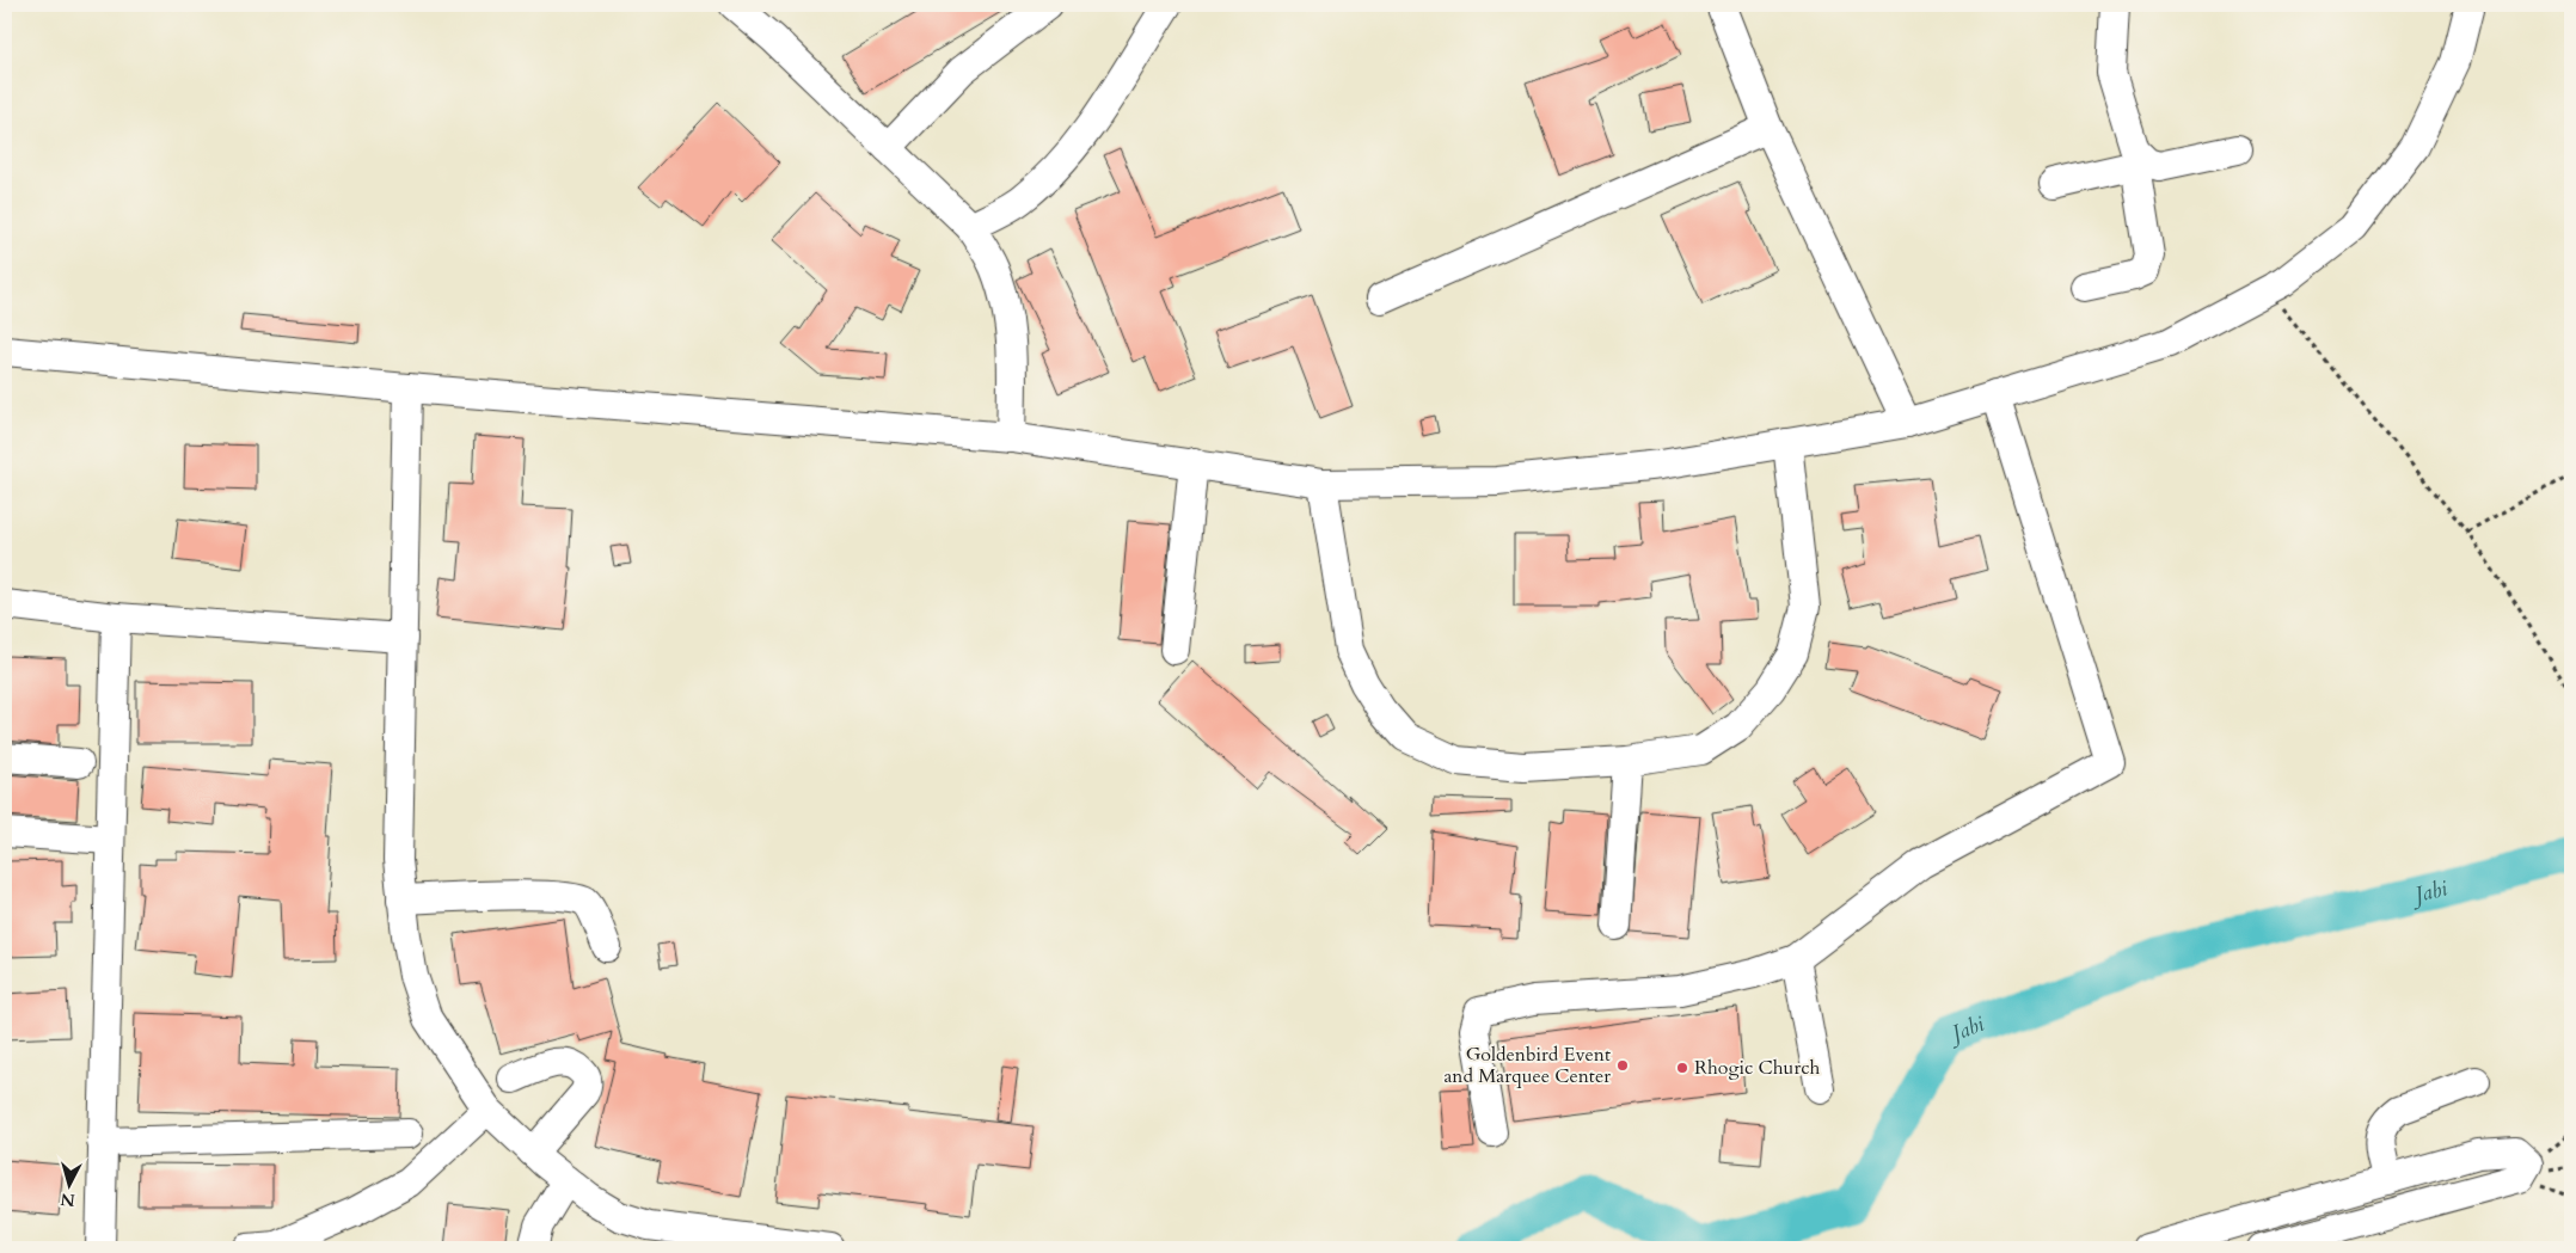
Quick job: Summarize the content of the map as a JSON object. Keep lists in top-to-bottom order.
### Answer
{
  "water": ["Jabi"],
  "places": ["Goldenbird Event and Marquee Center", "Rhogic Church"],
  "north": "bottom"
}
